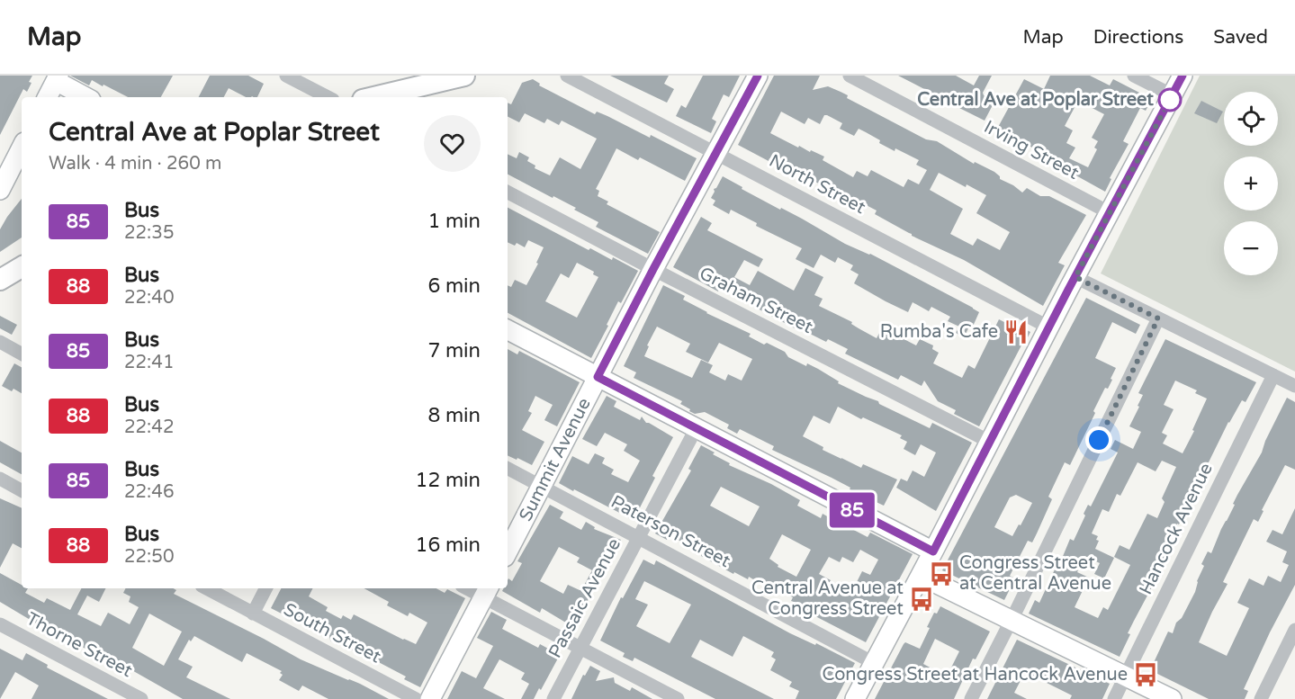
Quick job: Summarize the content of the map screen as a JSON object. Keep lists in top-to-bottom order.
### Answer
{
  "streets": {
    "street": [
      "Irving Street",
      "North Street",
      "Graham Street",
      "Summit Avenue",
      "Hancock Avenue",
      "Paterson Street",
      "Passaic Avenue",
      "South Street",
      "Thorne Street"
    ]
  },
  "crossings": [
    ["North Street", "Summit Avenue"],
    ["Graham Street", "Summit Avenue"],
    ["Summit Avenue", "Paterson Street"],
    ["Paterson Street", "Passaic Avenue"]
  ],
  "places": {
    "other": ["Central Ave at Poplar Street"],
    "restaurant": ["Rumba's Cafe"],
    "bus stop": ["Congress Street at Central Avenue", "Central Avenue at Congress Street", "Congress Street at Hancock Avenue"]
  },
  "lines": ["bus line 85"],
  "page": {
    "header": "Map",
    "nav": ["Map", "Directions", "Saved"],
    "on_map": "85",
    "map_buttons": ["+", "−"],
    "heading": ["Central Ave at Poplar Street", "Walk · 4 min · 260 m"],
    "list": [
      {
        "mark": "85",
        "name": "Bus",
        "note": "22:35",
        "value": "1 min"
      },
      {
        "mark": "88",
        "name": "Bus",
        "note": "22:40",
        "value": "6 min"
      },
      {
        "mark": "85",
        "name": "Bus",
        "note": "22:41",
        "value": "7 min"
      },
      {
        "mark": "88",
        "name": "Bus",
        "note": "22:42",
        "value": "8 min"
      },
      {
        "mark": "85",
        "name": "Bus",
        "note": "22:46",
        "value": "12 min"
      },
      {
        "mark": "88",
        "name": "Bus",
        "note": "22:50",
        "value": "16 min"
      }
    ]
  }
}
